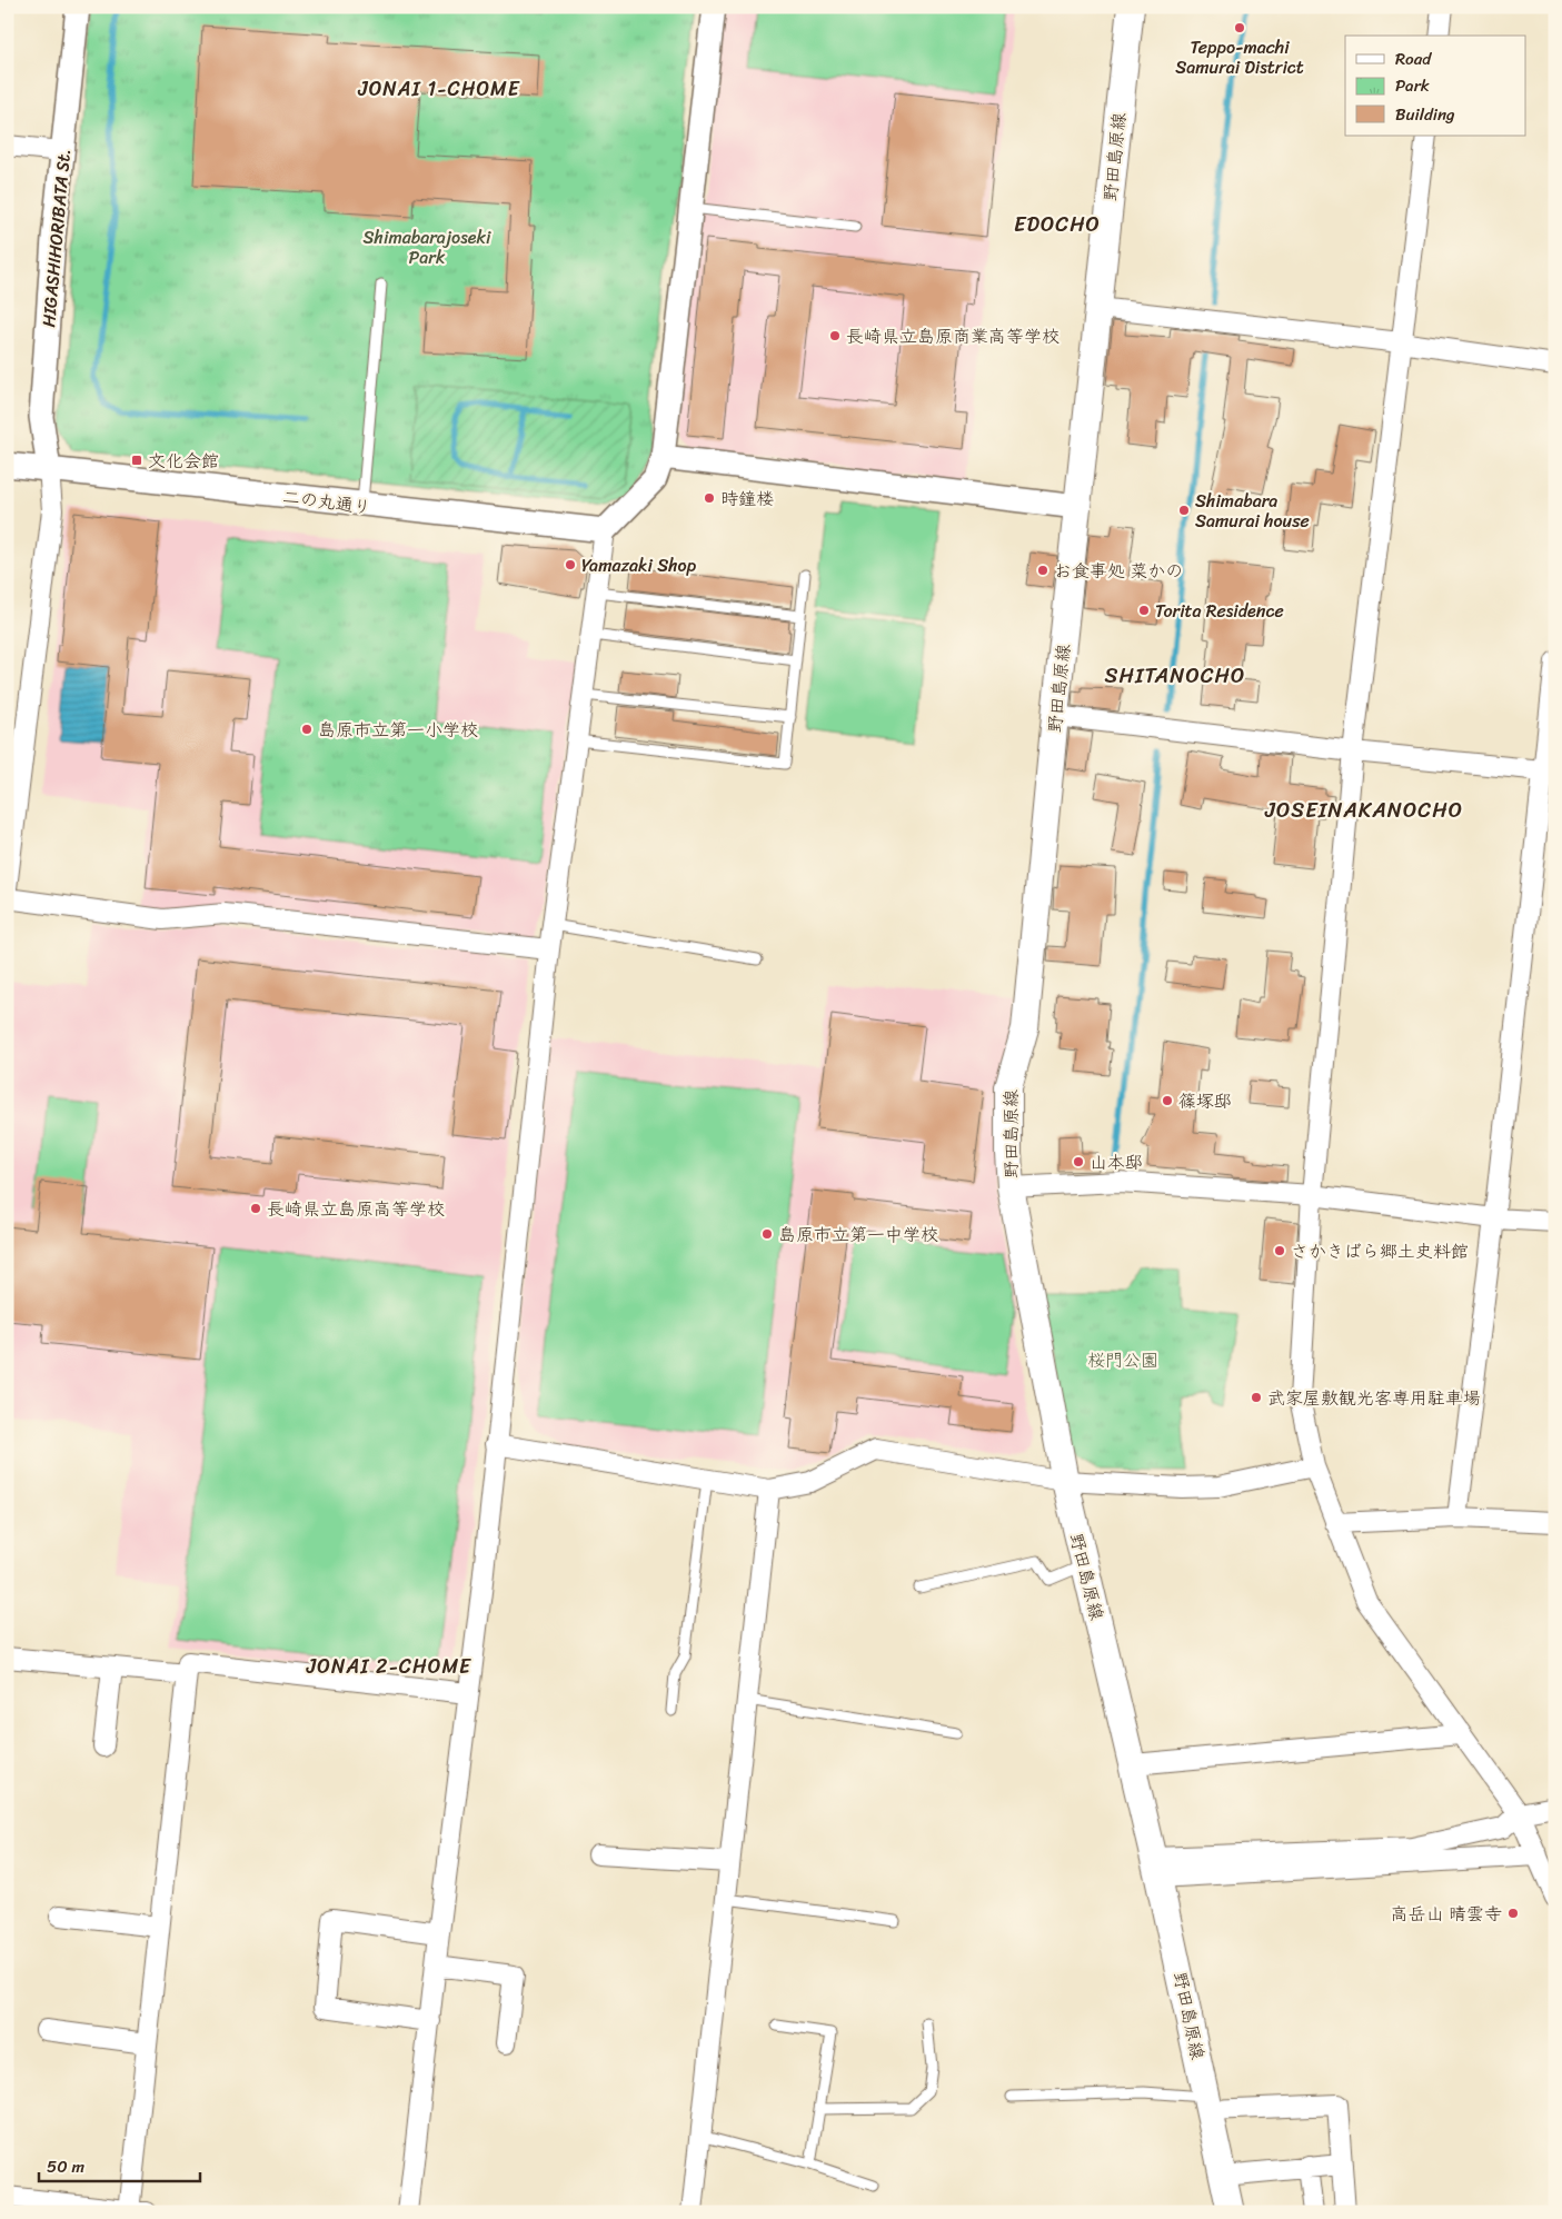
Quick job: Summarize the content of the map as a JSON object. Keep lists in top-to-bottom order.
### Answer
{
  "streets": {
    "main road": ["野田島原線"],
    "street": ["HIGASHIHORIBATA St.", "二の丸通り"]
  },
  "crossings": [
    ["HIGASHIHORIBATA St.", "二の丸通り"]
  ],
  "districts": [
    "JONAI 1-CHOME",
    "EDOCHO",
    "SHITANOCHO",
    "JOSEINAKANOCHO",
    "JONAI 2-CHOME"
  ],
  "parks": ["Shimabarajoseki Park", "桜門公園"],
  "places": {
    "other": [
      "Teppo-machi Samurai District",
      "長崎県立島原商業高等学校",
      "時鐘楼",
      "Shimabara Samurai house",
      "Yamazaki Shop",
      "お食事処 菜かの",
      "Torita Residence",
      "島原市立第一小学校",
      "篠塚邸",
      "山本邸",
      "長崎県立島原高等学校",
      "島原市立第一中学校",
      "さかきばら郷土史料館",
      "武家屋敷観光客専用駐車場",
      "高岳山 晴雲寺"
    ],
    "transit": ["文化会館"]
  },
  "legend": ["Road", "Park", "Building"],
  "scale_bar": "50 m"
}
